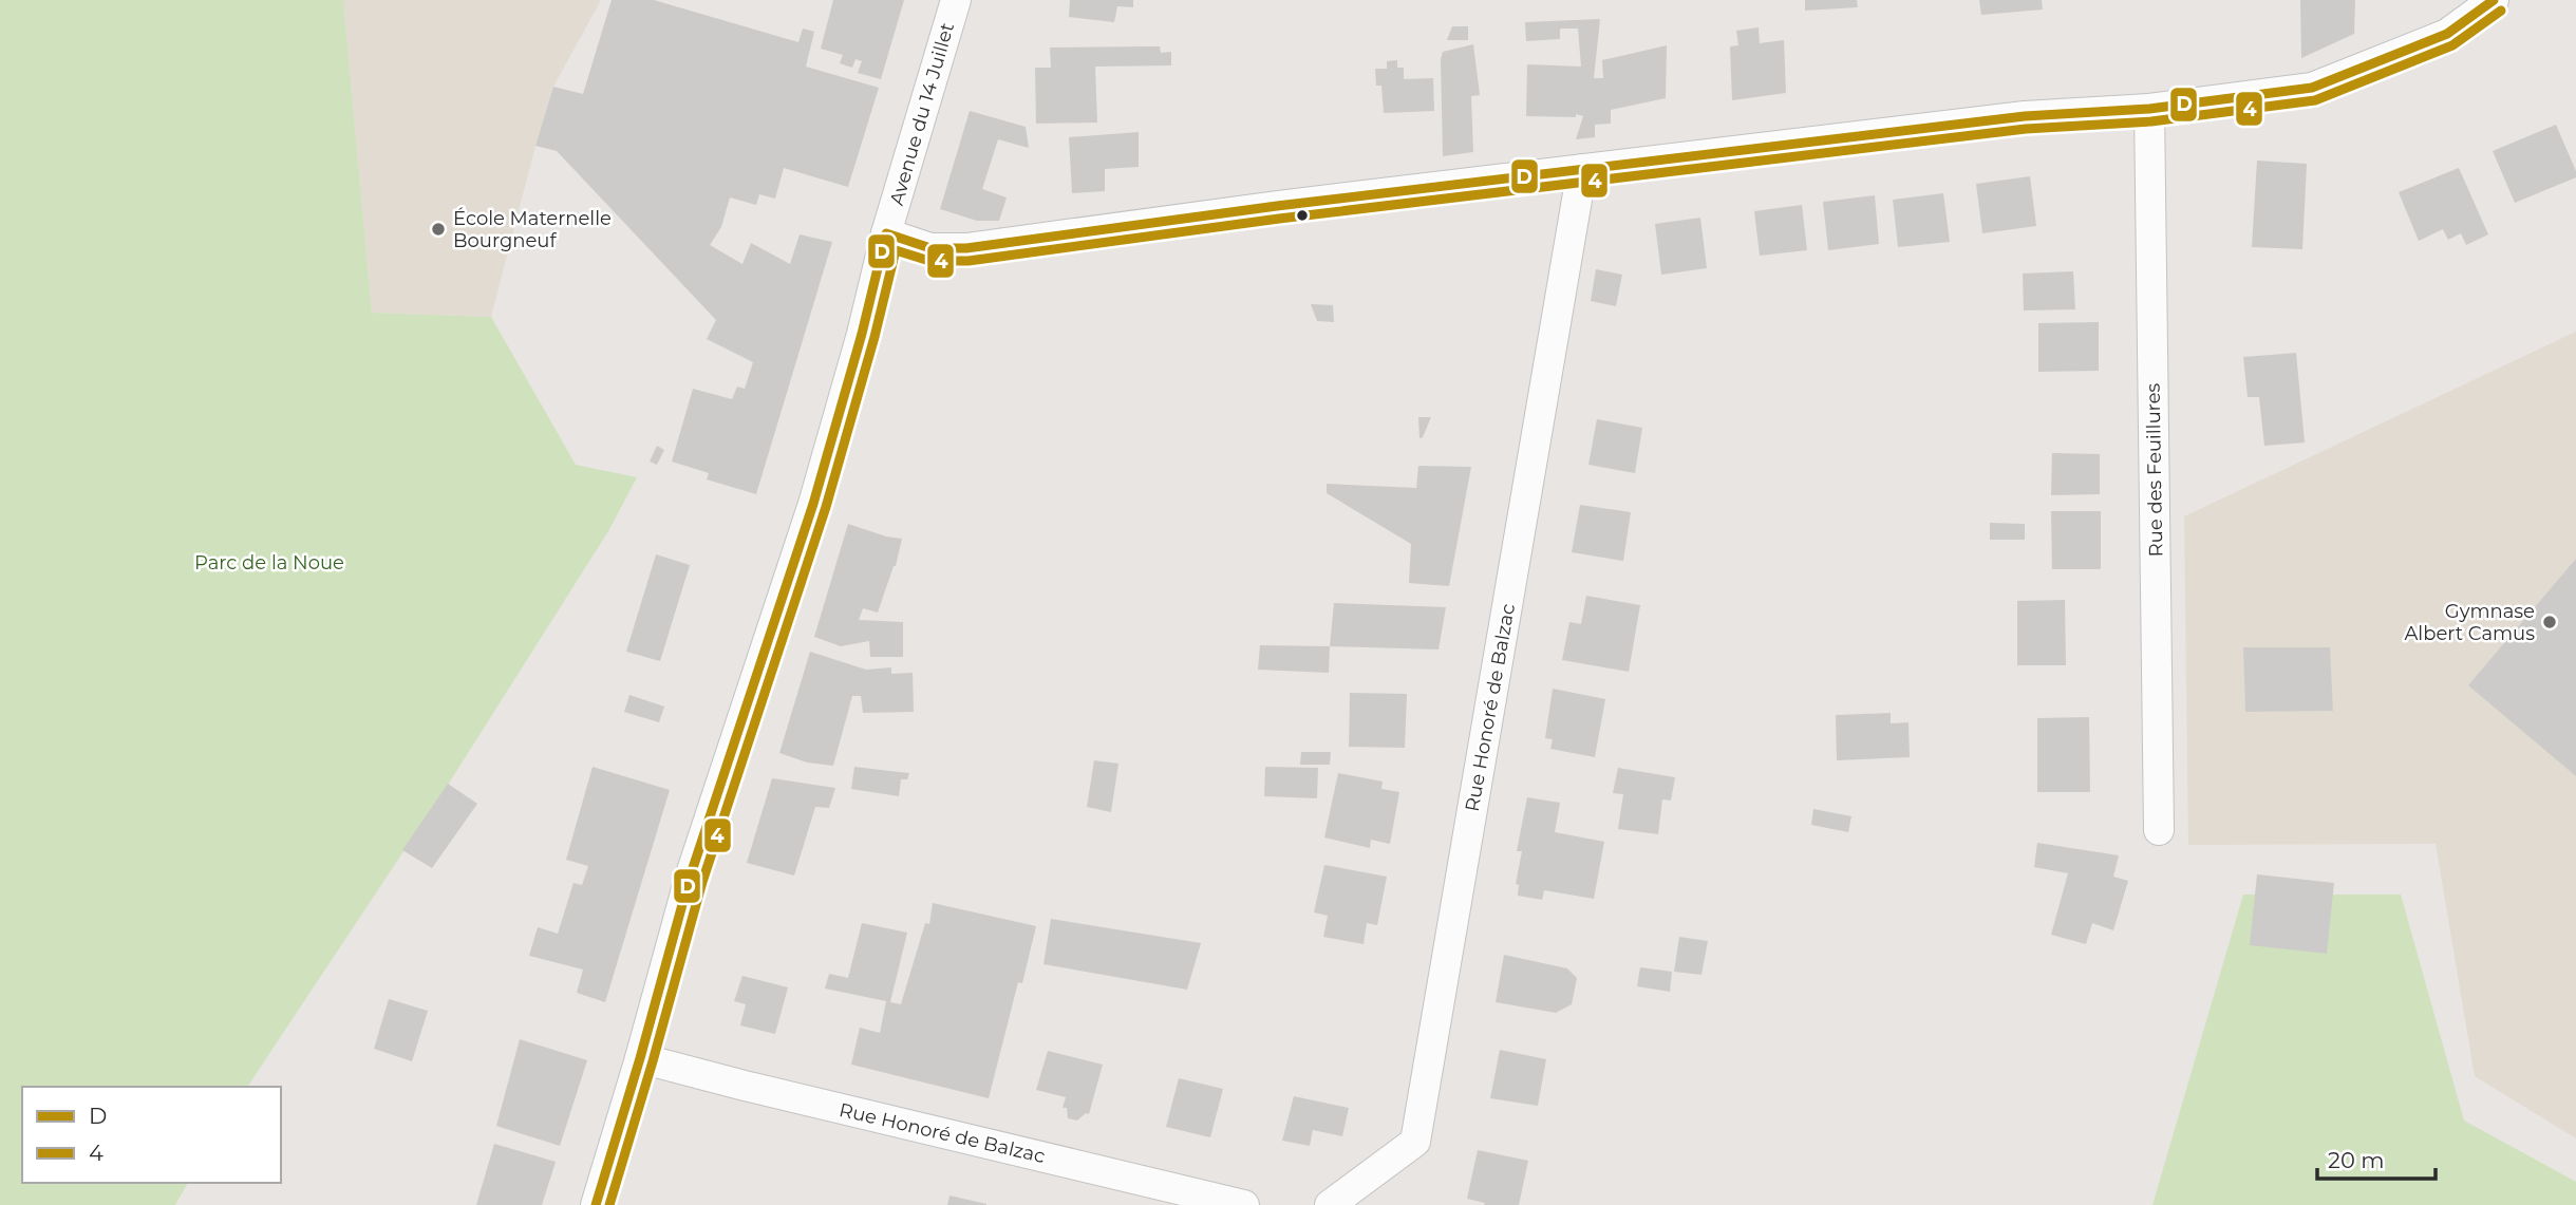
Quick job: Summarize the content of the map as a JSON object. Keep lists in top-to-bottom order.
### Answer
{
  "streets": {
    "street": ["Avenue du 14 Juillet", "Rue des Feuillures", "Rue Honoré de Balzac"]
  },
  "crossings": [
    ["Avenue du 14 Juillet", "Rue Honoré de Balzac"]
  ],
  "parks": ["Parc de la Noue"],
  "places": ["École Maternelle Bourgneuf", "Gymnase Albert Camus"],
  "lines": ["transit line D", "transit line 4"],
  "legend": ["D", "4"],
  "scale_bar": "20 m"
}
